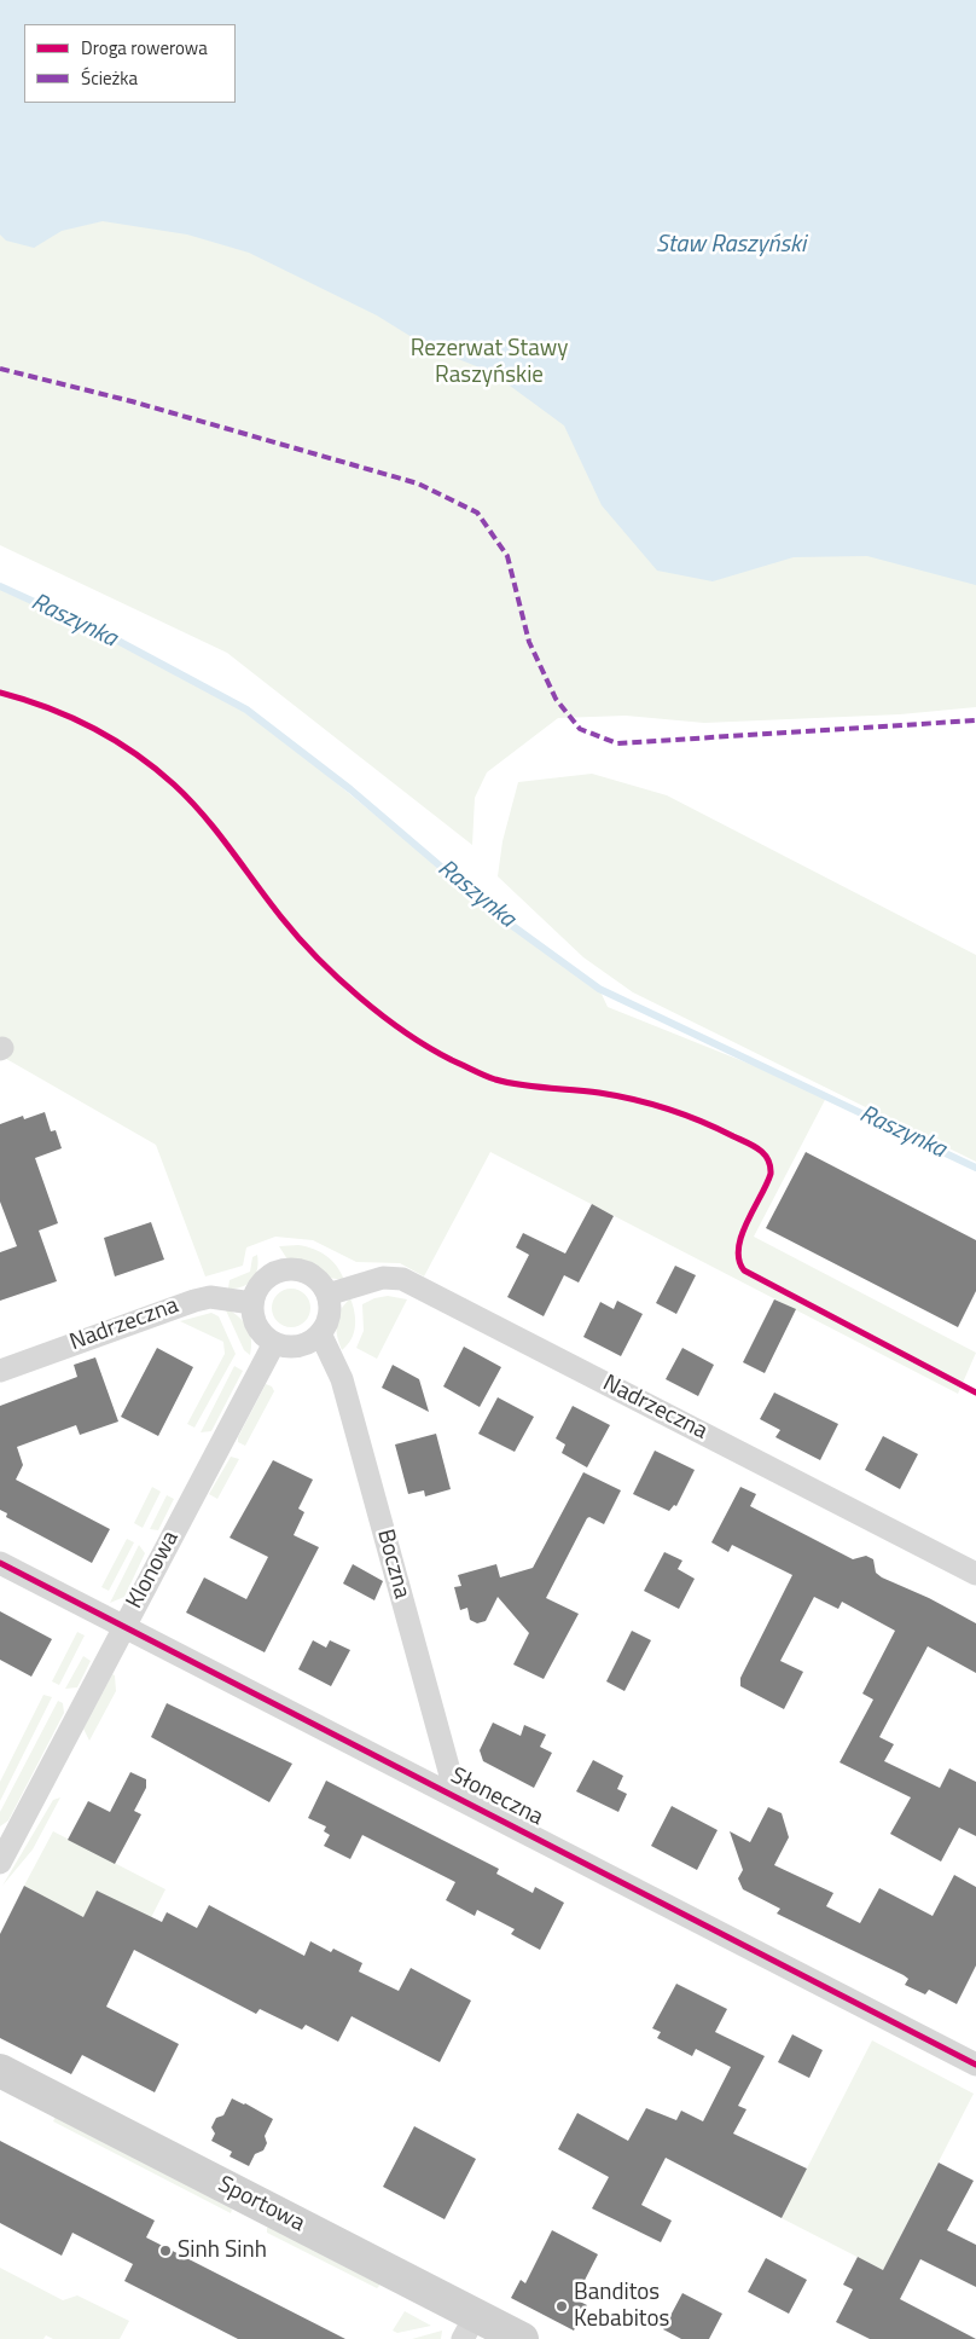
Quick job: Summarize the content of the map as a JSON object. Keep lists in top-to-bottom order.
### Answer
{
  "streets": {
    "street": [
      "Nadrzeczna",
      "Boczna",
      "Klonowa",
      "Słoneczna",
      "Sportowa"
    ]
  },
  "crossings": [
    ["Nadrzeczna", "Boczna"],
    ["Nadrzeczna", "Klonowa"],
    ["Boczna", "Klonowa"],
    ["Boczna", "Słoneczna"],
    ["Klonowa", "Słoneczna"]
  ],
  "water": ["Staw Raszyński", "Raszynka"],
  "parks": ["Rezerwat Stawy Raszyńskie"],
  "places": ["Sinh Sinh", "Banditos Kebabitos"],
  "legend": ["Droga rowerowa", "Ścieżka"]
}
